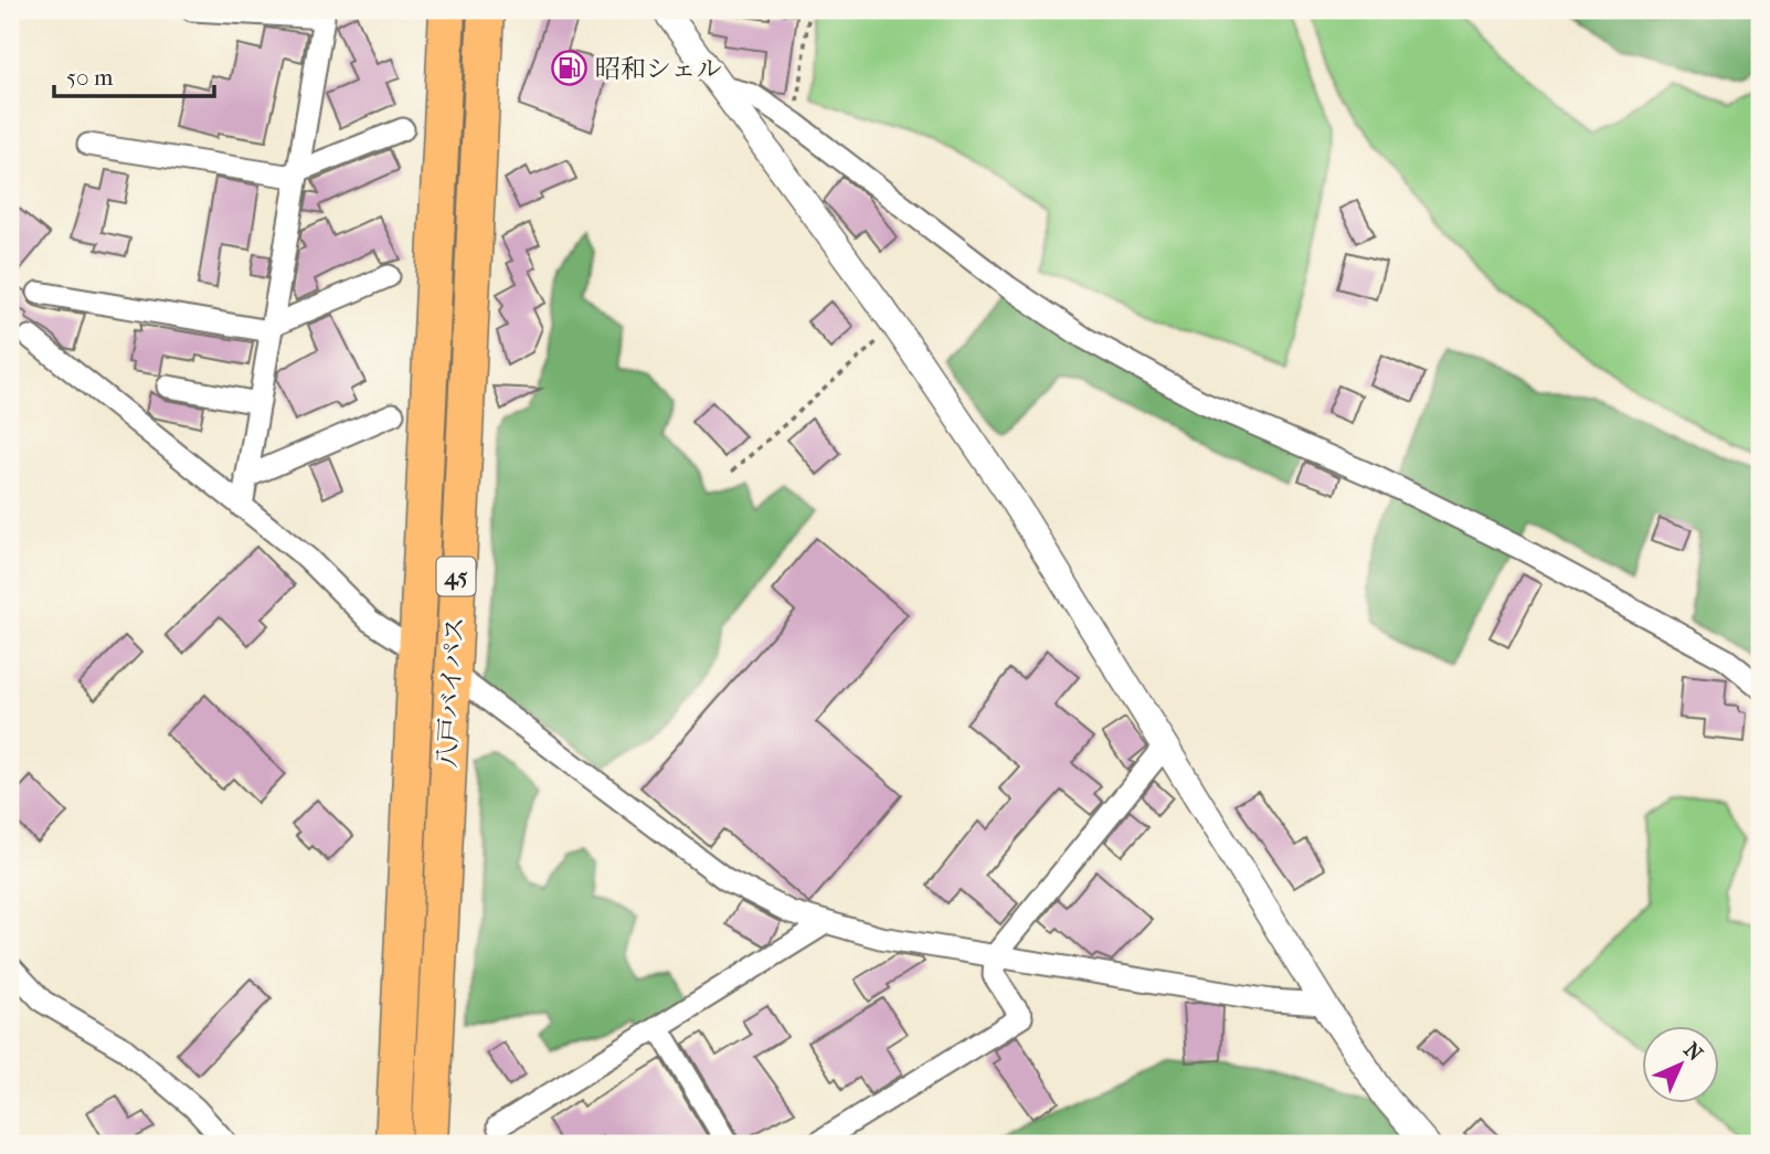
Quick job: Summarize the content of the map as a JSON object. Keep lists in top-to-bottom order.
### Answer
{
  "streets": {
    "highway": ["45", "八戸バイパス"]
  },
  "places": {
    "fuel station": ["昭和シェル"]
  },
  "scale_bar": "50 m",
  "north": "top right"
}
